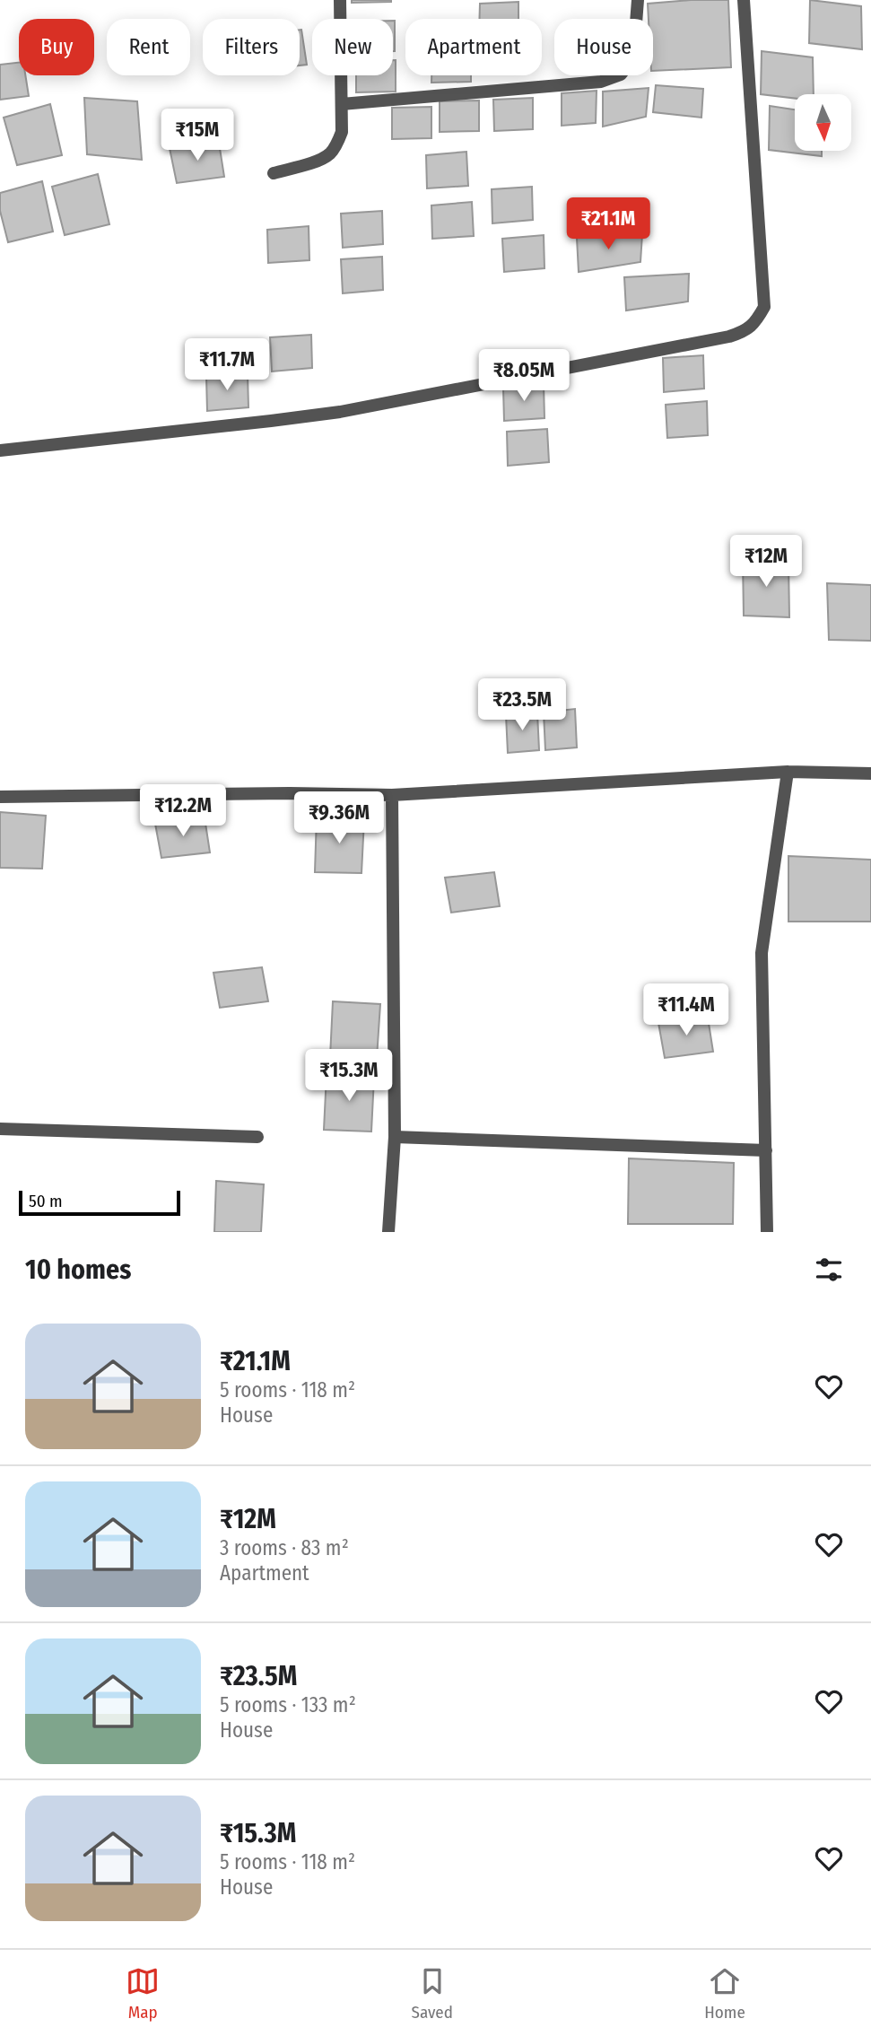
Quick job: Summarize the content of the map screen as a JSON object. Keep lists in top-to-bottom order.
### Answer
{
  "scale_bar": "50 m",
  "north": "bottom",
  "page": {
    "chip": [
      "Buy",
      "Rent",
      "Filters",
      "New",
      "Apartment",
      "House"
    ],
    "price": [
      "₹15M",
      "₹21.1M",
      "₹11.7M",
      "₹8.05M",
      "₹12M",
      "₹23.5M",
      "₹12.2M",
      "₹9.36M",
      "₹11.4M",
      "₹15.3M"
    ],
    "scale": "50 m",
    "heading": "10 homes",
    "list": [
      {
        "name": "₹21.1M",
        "note": "5 rooms · 118 m² · House"
      },
      {
        "name": "₹12M",
        "note": "3 rooms · 83 m² · Apartment"
      },
      {
        "name": "₹23.5M",
        "note": "5 rooms · 133 m² · House"
      },
      {
        "name": "₹15.3M",
        "note": "5 rooms · 118 m² · House"
      }
    ],
    "tabs": ["Map", "Saved", "Home"]
  }
}
